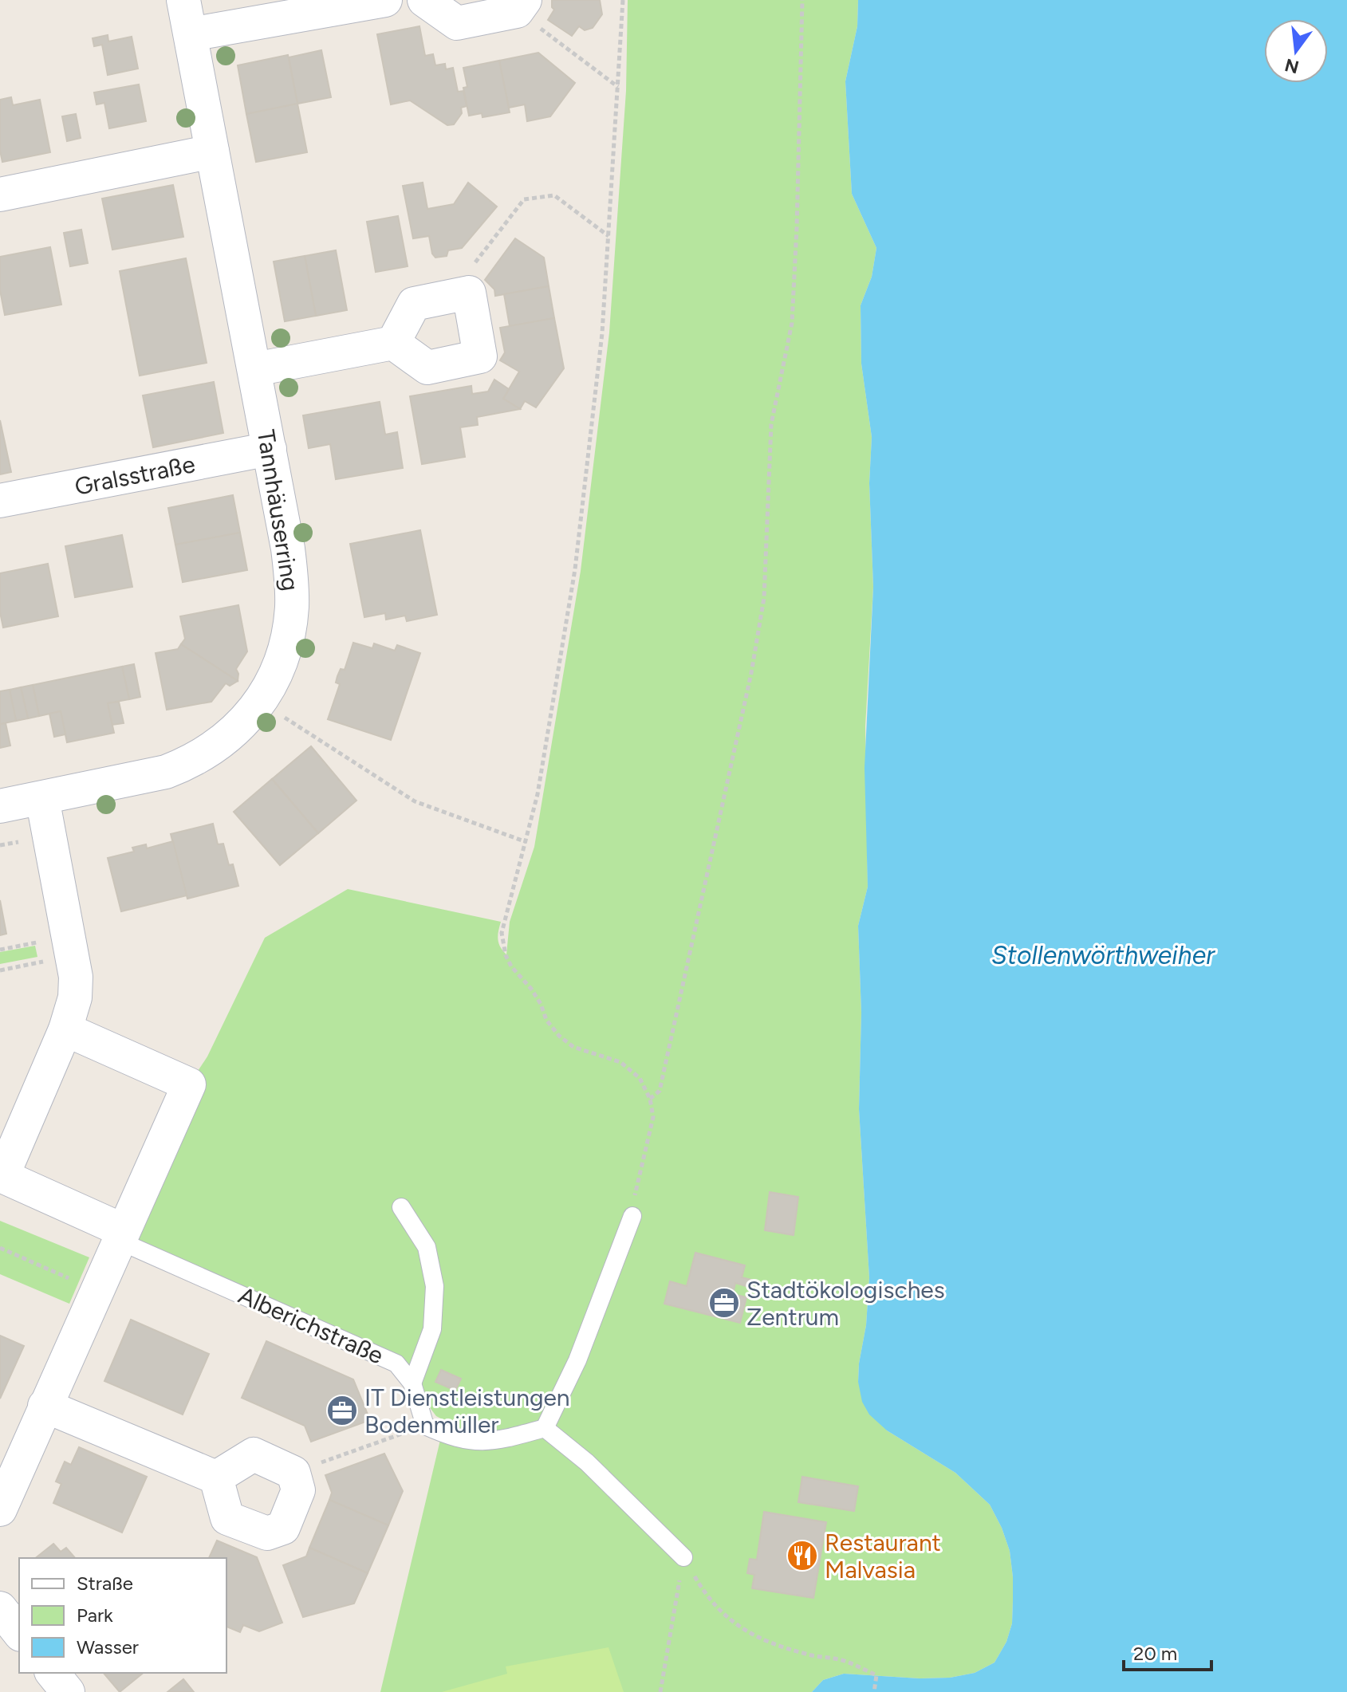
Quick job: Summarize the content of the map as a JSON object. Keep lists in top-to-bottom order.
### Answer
{
  "streets": {
    "street": ["Gralsstraße", "Tannhäuserring", "Alberichstraße"]
  },
  "crossings": [
    ["Gralsstraße", "Tannhäuserring"],
    ["Tannhäuserring", "Alberichstraße"]
  ],
  "water": ["Stollenwörthweiher"],
  "places": {
    "office": ["Stadtökologisches Zentrum", "IT Dienstleistungen Bodenmüller"],
    "restaurant": ["Restaurant Malvasia"]
  },
  "legend": ["Straße", "Park", "Wasser"],
  "scale_bar": "20 m",
  "north": "bottom"
}
